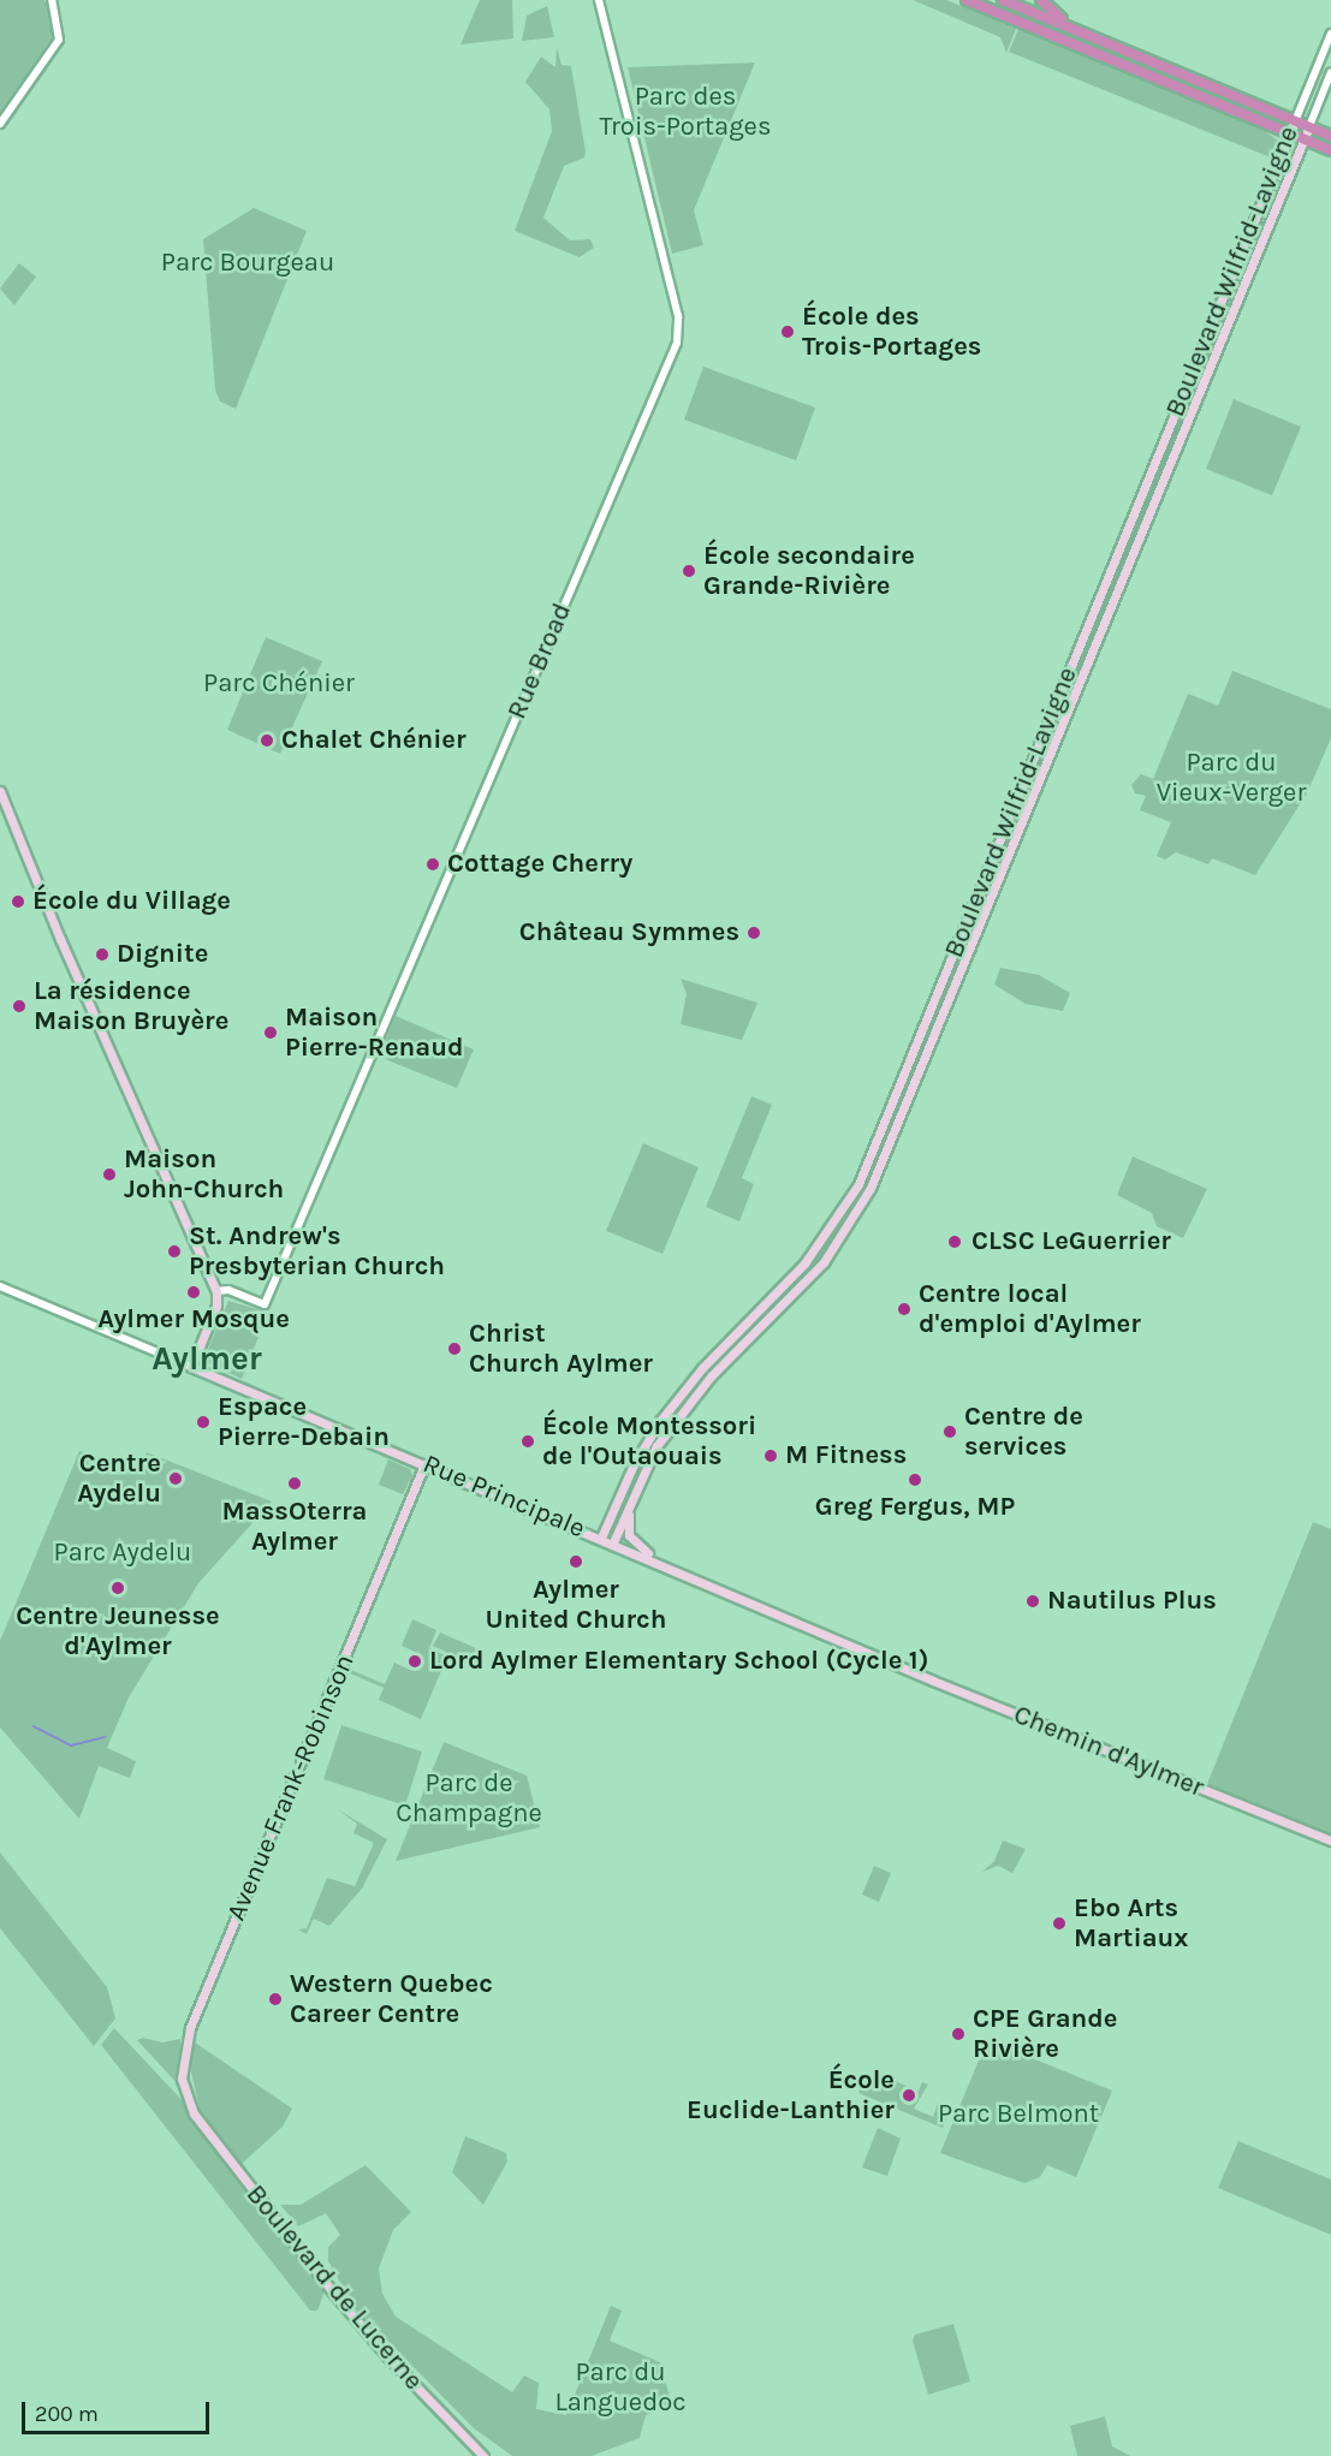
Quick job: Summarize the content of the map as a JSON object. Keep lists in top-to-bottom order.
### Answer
{
  "streets": {
    "main road": [
      "Boulevard Wilfrid-Lavigne",
      "Rue Principale",
      "Chemin d'Aylmer",
      "Avenue Frank-Robinson",
      "Boulevard de Lucerne"
    ],
    "street": ["Rue Broad"]
  },
  "crossings": [
    ["Boulevard Wilfrid-Lavigne", "Rue Principale"],
    ["Rue Principale", "Chemin d'Aylmer"],
    ["Rue Principale", "Avenue Frank-Robinson"],
    ["Avenue Frank-Robinson", "Boulevard de Lucerne"]
  ],
  "districts": ["Aylmer"],
  "parks": [
    "Parc des Trois-Portages",
    "Parc Bourgeau",
    "Parc Chénier",
    "Parc du Vieux-Verger",
    "Parc Aydelu",
    "Parc de Champagne",
    "Parc Belmont",
    "Parc du Languedoc"
  ],
  "places": [
    "École des Trois-Portages",
    "École secondaire Grande-Rivière",
    "Chalet Chénier",
    "Cottage Cherry",
    "École du Village",
    "Château Symmes",
    "Dignite",
    "La résidence Maison Bruyère",
    "Maison Pierre-Renaud",
    "Maison John-Church",
    "CLSC LeGuerrier",
    "St. Andrew's Presbyterian Church",
    "Aylmer Mosque",
    "Centre local d'emploi d'Aylmer",
    "Christ Church Aylmer",
    "Espace Pierre-Debain",
    "Centre de services",
    "École Montessori de l'Outaouais",
    "M Fitness",
    "Centre Aydelu",
    "Greg Fergus, MP",
    "MassOterra Aylmer",
    "Aylmer United Church",
    "Centre Jeunesse d'Aylmer",
    "Nautilus Plus",
    "Lord Aylmer Elementary School (Cycle 1)",
    "Ebo Arts Martiaux",
    "Western Quebec Career Centre",
    "CPE Grande Rivière",
    "École Euclide-Lanthier"
  ],
  "scale_bar": "200 m"
}
